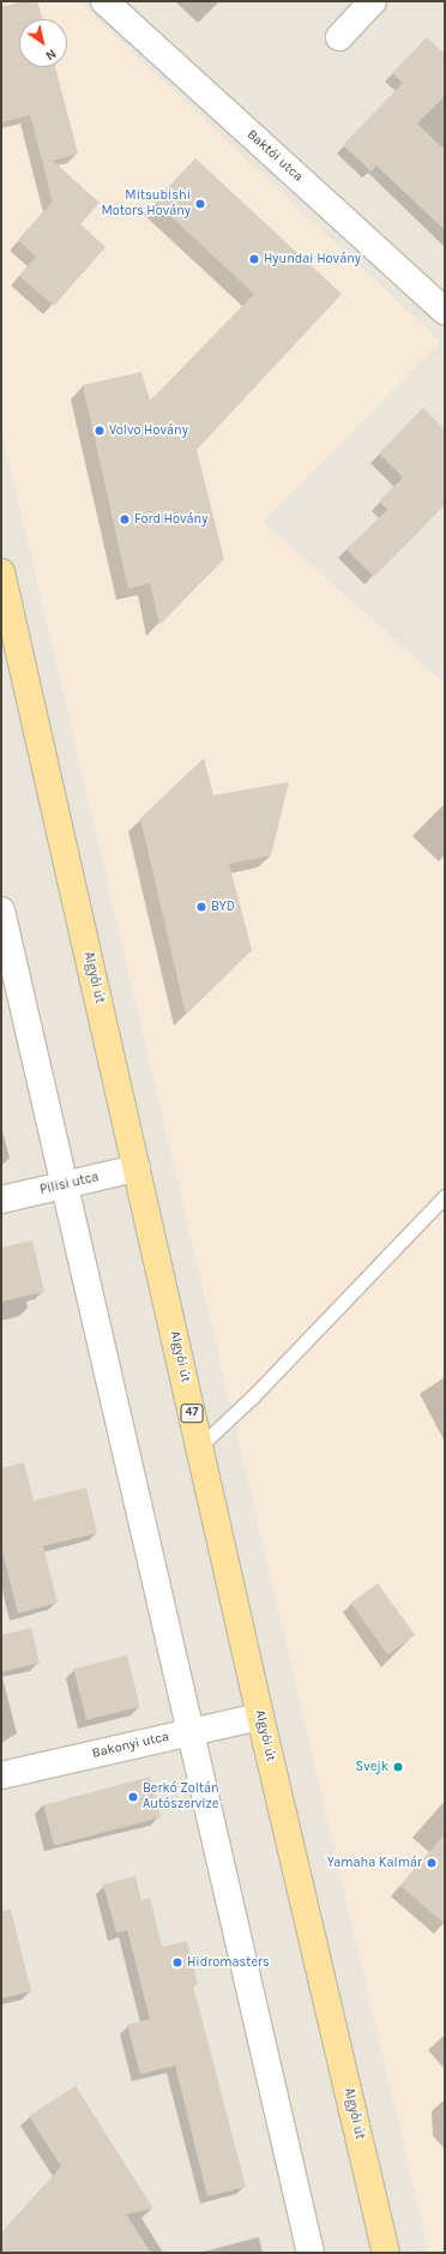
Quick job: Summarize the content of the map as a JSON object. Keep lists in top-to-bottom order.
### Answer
{
  "streets": {
    "main road": ["Algyői út", "47"],
    "street": ["Baktói utca", "Pilisi utca", "Bakonyi utca"]
  },
  "crossings": [
    ["Algyői út", "Pilisi utca"],
    ["Algyői út", "Bakonyi utca"]
  ],
  "places": [
    "Mitsubishi Motors Hovány",
    "Hyundai Hovány",
    "Volvo Hovány",
    "Ford Hovány",
    "BYD",
    "Svejk",
    "Berkó Zoltán Autószervize",
    "Yamaha Kalmár",
    "Hidromasters"
  ],
  "north": "bottom right"
}
